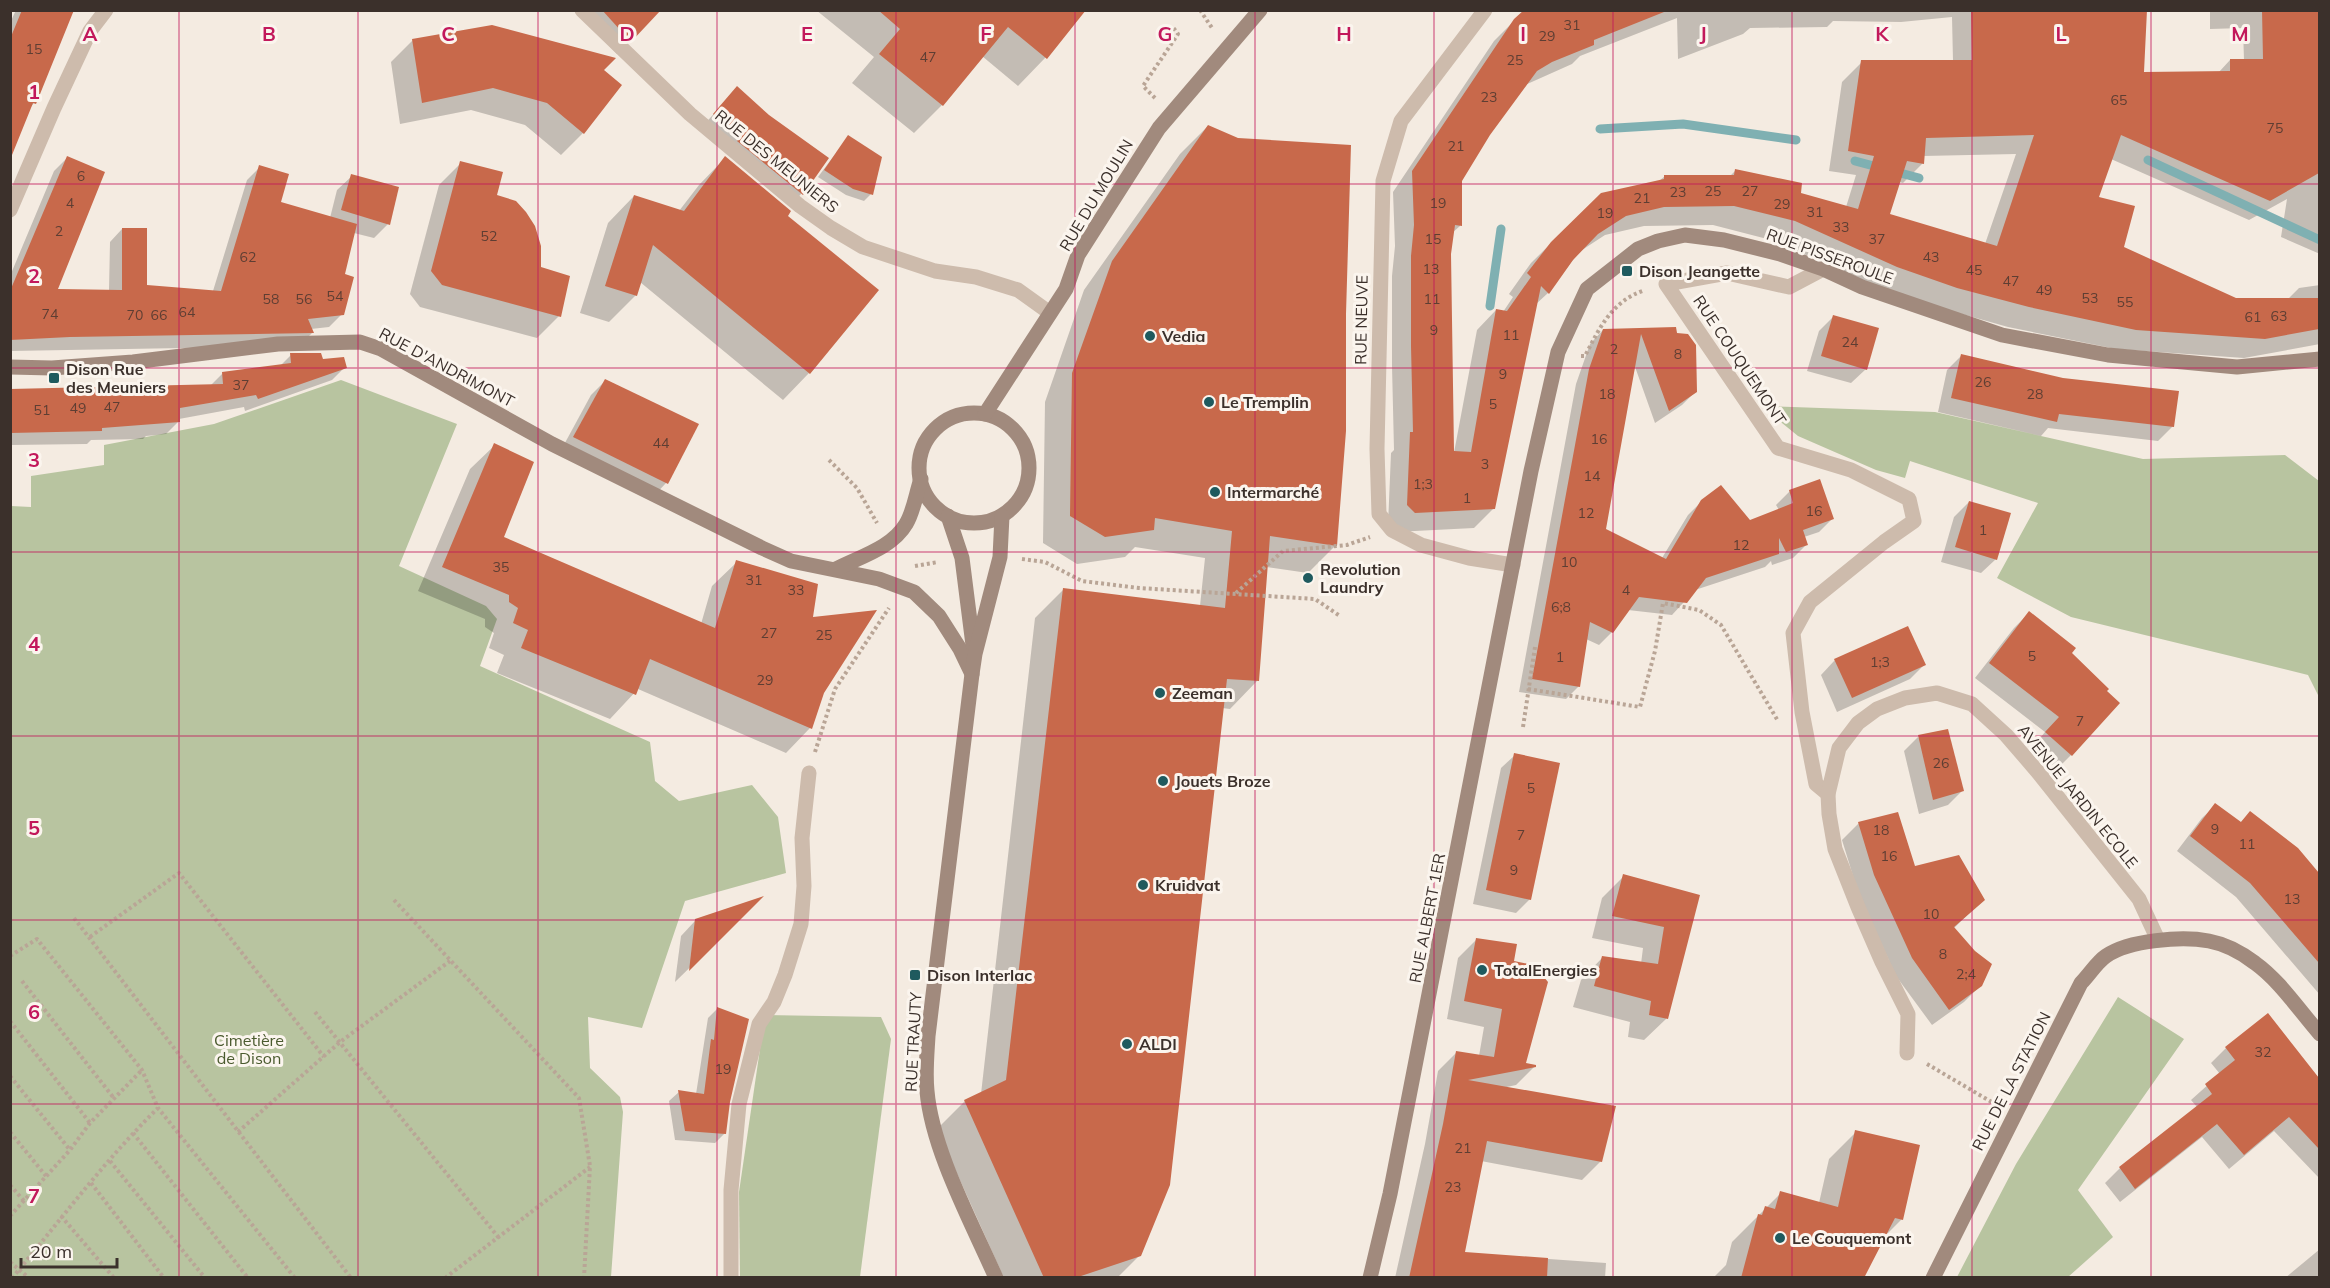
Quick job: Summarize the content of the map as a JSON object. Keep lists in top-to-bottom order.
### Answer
{
  "streets": {
    "main road": [
      "RUE DU MOULIN",
      "RUE PISSEROULE",
      "RUE D'ANDRIMONT",
      "RUE ALBERT 1ER",
      "RUE TRAUTY",
      "RUE DE LA STATION"
    ],
    "street": [
      "RUE DES MEUNIERS",
      "RUE NEUVE",
      "RUE COUQUEMONT",
      "AVENUE JARDIN ECOLE"
    ]
  },
  "crossings": [
    ["RUE DES MEUNIERS", "RUE DU MOULIN"],
    ["RUE DU MOULIN", "RUE TRAUTY"],
    ["RUE PISSEROULE", "RUE COUQUEMONT"],
    ["RUE PISSEROULE", "RUE ALBERT 1ER"],
    ["RUE COUQUEMONT", "AVENUE JARDIN ECOLE"],
    ["RUE D'ANDRIMONT", "RUE TRAUTY"],
    ["AVENUE JARDIN ECOLE", "RUE DE LA STATION"]
  ],
  "parks": ["Cimetière de Dison"],
  "places": {
    "transit": ["Dison Jeangette", "Dison Rue des Meuniers", "Dison Interlac"],
    "other": [
      "Vedia",
      "Le Tremplin",
      "Intermarché",
      "Revolution Laundry",
      "Zeeman",
      "Jouets Broze",
      "Kruidvat",
      "TotalEnergies",
      "ALDI",
      "Le Couquemont"
    ]
  },
  "house_numbers": [
    "31",
    "29",
    "15",
    "47",
    "25",
    "23",
    "65",
    "75",
    "21",
    "6",
    "25",
    "27",
    "23",
    "21",
    "4",
    "19",
    "29",
    "31",
    "19",
    "33",
    "2",
    "52",
    "15",
    "37",
    "62",
    "43",
    "13",
    "45",
    "47",
    "49",
    "54",
    "53",
    "58",
    "56",
    "11",
    "55",
    "64",
    "74",
    "70",
    "66",
    "63",
    "61",
    "9",
    "11",
    "24",
    "2",
    "8",
    "9",
    "26",
    "37",
    "18",
    "28",
    "5",
    "47",
    "49",
    "51",
    "16",
    "44",
    "3",
    "14",
    "1;3",
    "1",
    "16",
    "12",
    "1",
    "12",
    "10",
    "35",
    "31",
    "33",
    "4",
    "6;8",
    "27",
    "25",
    "5",
    "1",
    "1;3",
    "29",
    "7",
    "26",
    "5",
    "9",
    "18",
    "7",
    "11",
    "16",
    "9",
    "13",
    "10",
    "8",
    "2;4",
    "32",
    "19",
    "21",
    "23"
  ],
  "scale_bar": "20 m",
  "grid": {
    "columns": [
      "A",
      "B",
      "C",
      "D",
      "E",
      "F",
      "G",
      "H",
      "I",
      "J",
      "K",
      "L",
      "M"
    ],
    "rows": [
      "1",
      "2",
      "3",
      "4",
      "5",
      "6",
      "7"
    ]
  }
}
